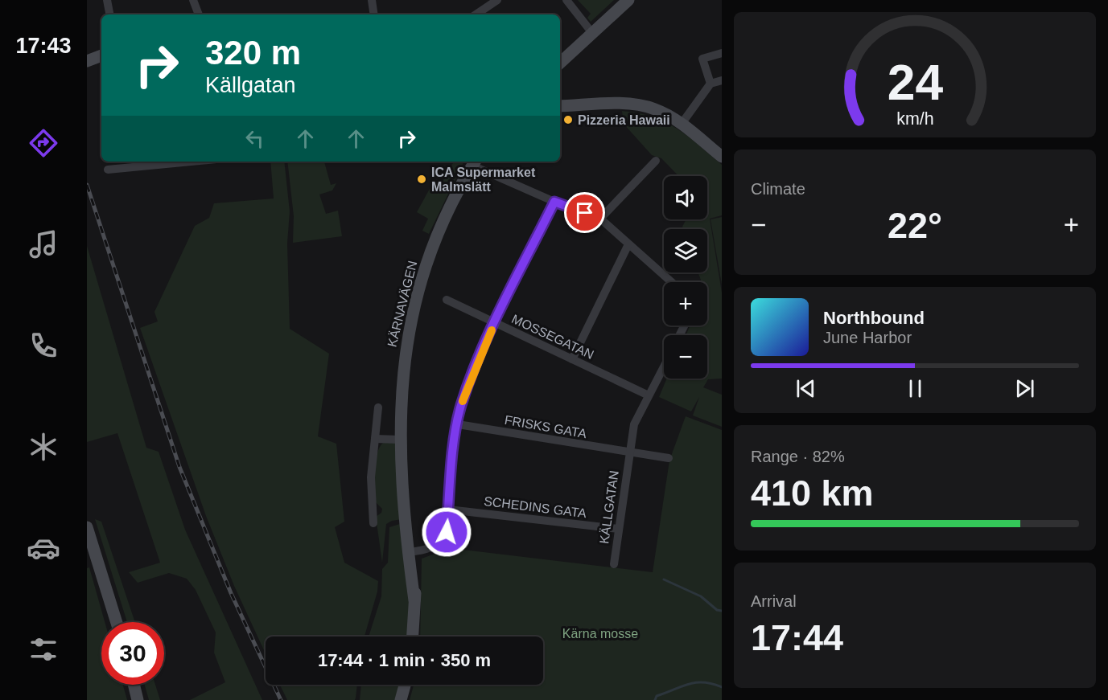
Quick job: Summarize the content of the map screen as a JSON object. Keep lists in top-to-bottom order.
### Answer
{
  "streets": {
    "street": [
      "KÄRNAVÄGEN",
      "MOSSEGATAN",
      "FRISKS GATA",
      "SCHEDINS GATA",
      "KÄLLGATAN"
    ]
  },
  "crossings": [
    ["MOSSEGATAN", "KÄLLGATAN"],
    ["FRISKS GATA", "KÄLLGATAN"],
    ["SCHEDINS GATA", "KÄLLGATAN"]
  ],
  "parks": ["Kärna mosse"],
  "places": ["Pizzeria Hawaii", "ICA Supermarket Malmslätt"],
  "page": {
    "tabs": "17:43",
    "turn": ["320 m", "Källgatan"],
    "tile": [
      "Climate",
      ["Range · 82%", "410 km"],
      ["Arrival", "17:44"]
    ],
    "map_buttons": ["+", "−"],
    "heat": ["−", "22°", "+"],
    "song": ["Northbound", "June Harbor"],
    "limit": "30",
    "trip": "17:44 · 1 min · 350 m",
    "gauge": ["24", "km/h"]
  }
}
